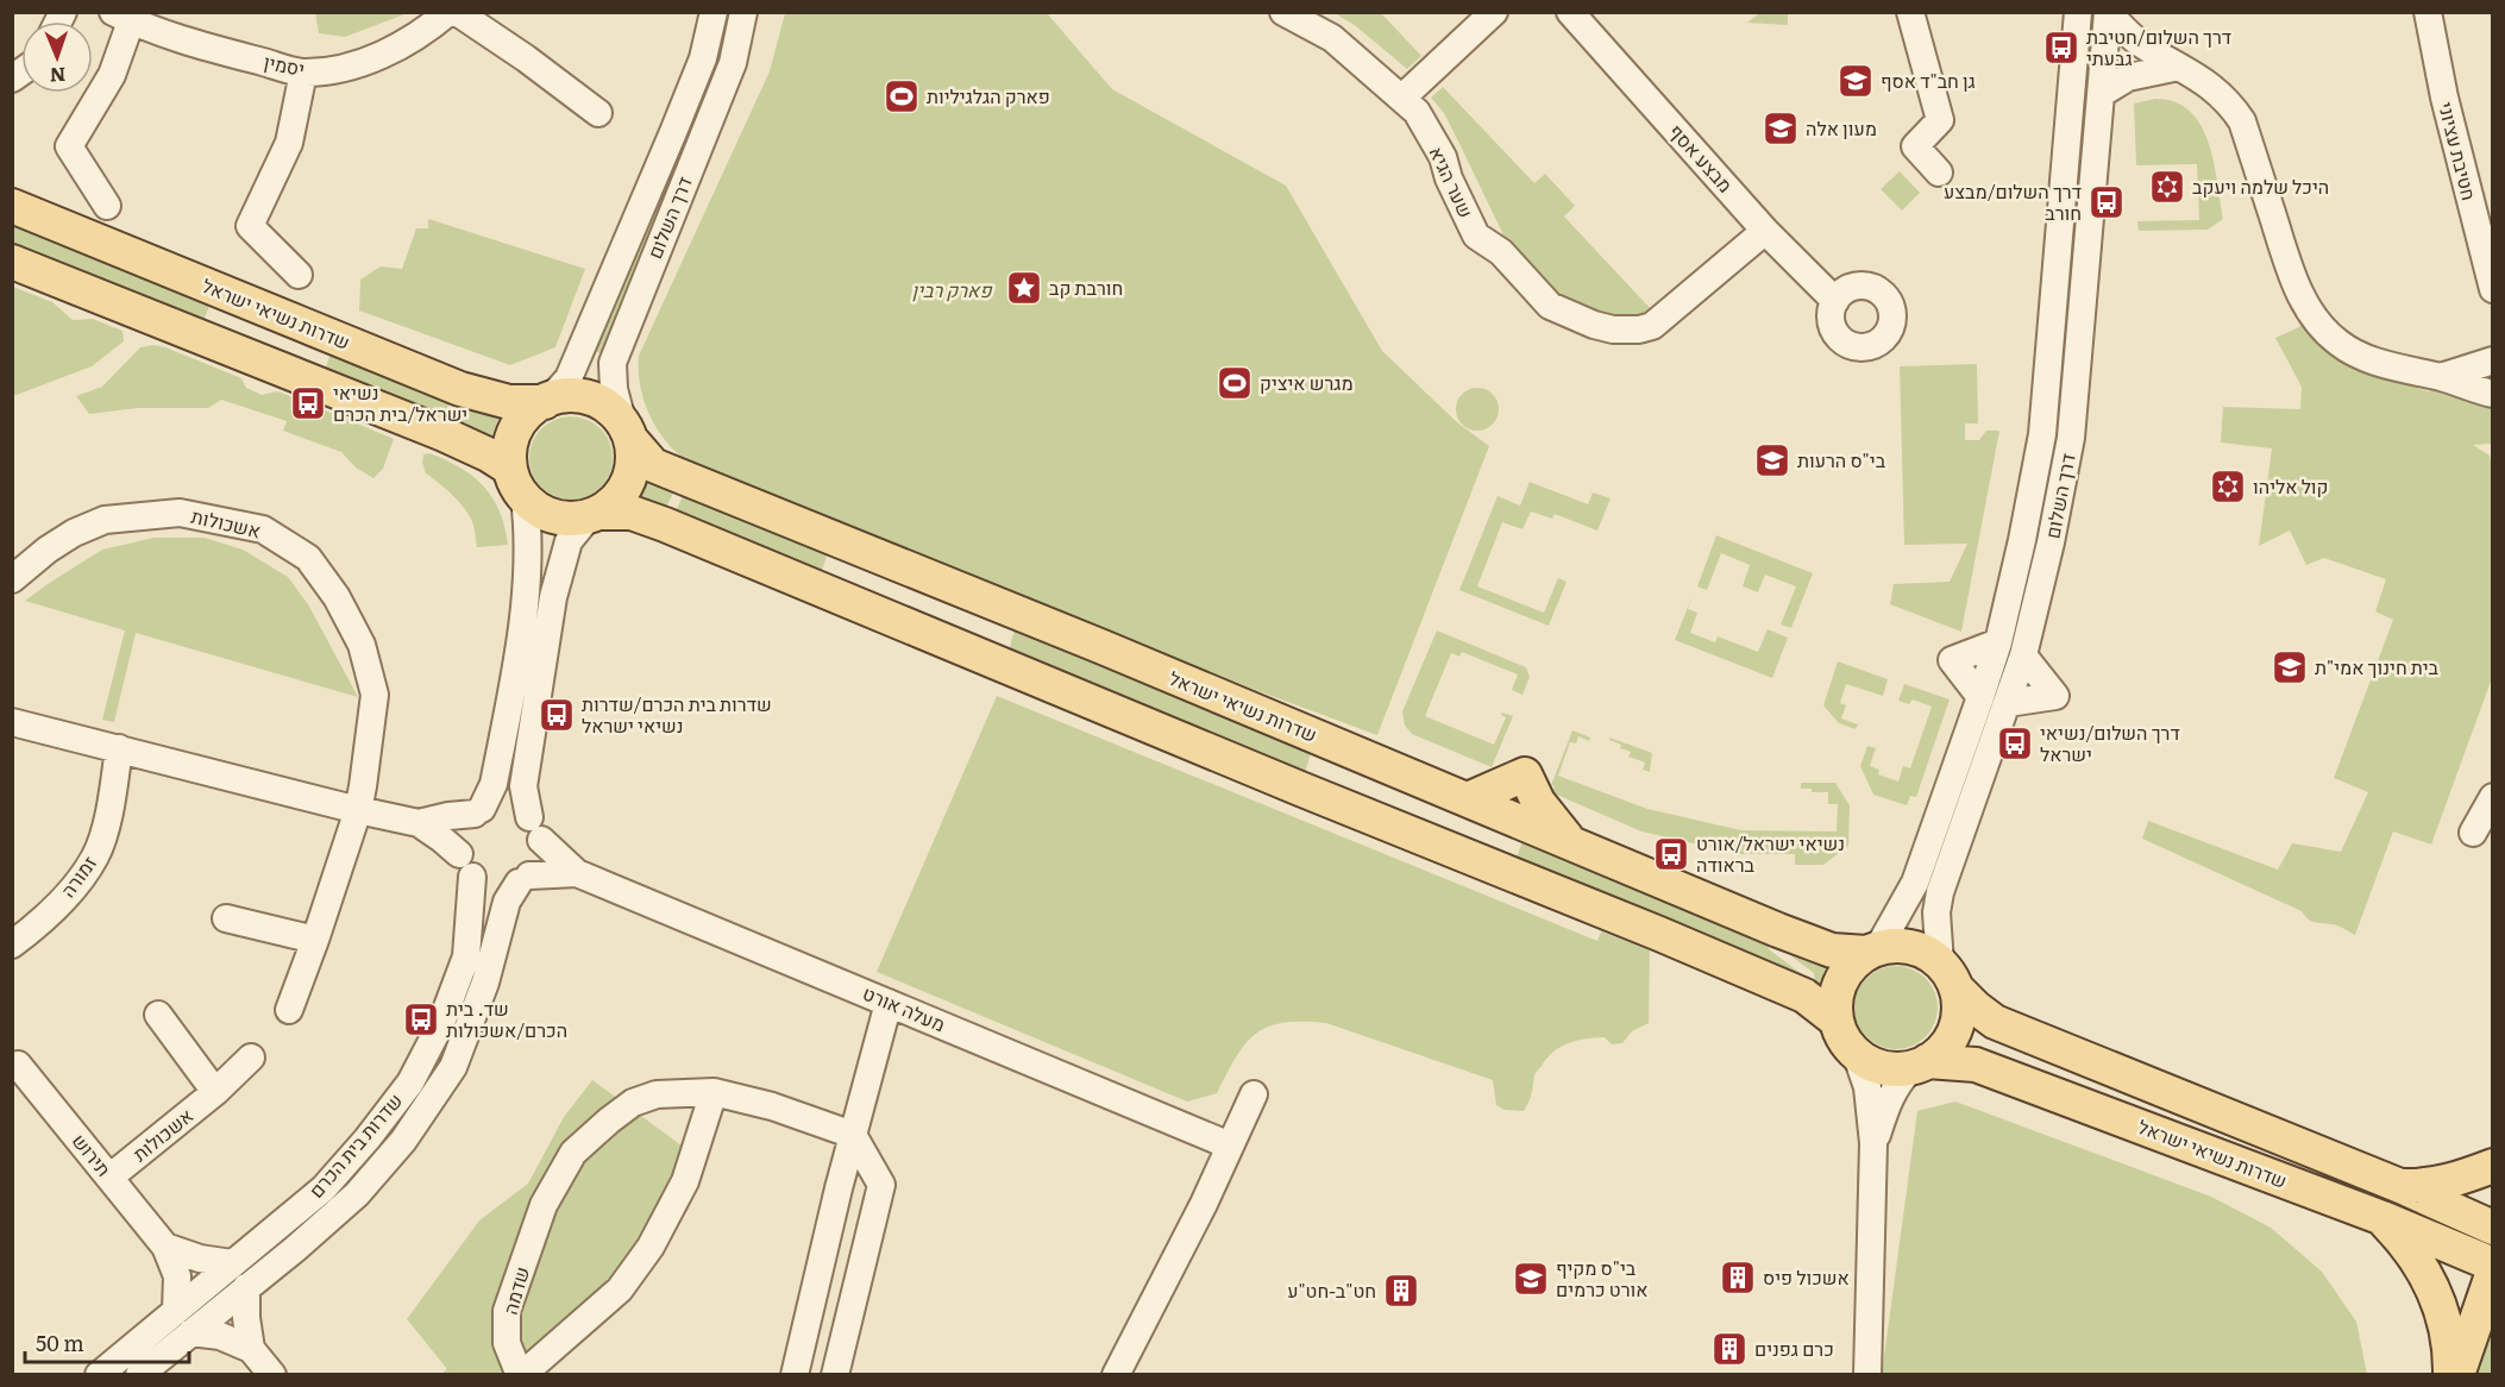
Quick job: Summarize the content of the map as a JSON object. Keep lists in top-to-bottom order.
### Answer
{
  "streets": {
    "main road": ["שדרות נשיאי ישראל"],
    "street": [
      "יסמין",
      "חטיבת עציוני",
      "מבצע אסף",
      "שער הגיא",
      "דרך השלום",
      "אשכולות",
      "זמורה",
      "מעלה אורט",
      "שדרות בית הכרם",
      "תירוש",
      "שדמה"
    ]
  },
  "crossings": [
    ["מבצע אסף", "שער הגיא"],
    ["דרך השלום", "שדרות נשיאי ישראל"],
    ["אשכולות", "תירוש"],
    ["מעלה אורט", "שדרות בית הכרם"]
  ],
  "parks": ["פארק רבין"],
  "places": {
    "bus stop": [
      "דרך השלום/חטיבת גבעתי",
      "דרך השלום/מבצע חורב",
      "נשיאי ישראל/בית הכרם",
      "שדרות בית הכרם/שדרות נשיאי ישראל",
      "דרך השלום/נשיאי ישראל",
      "נשיאי ישראל/אורט בראודה",
      "שד. בית הכרם/אשכולות"
    ],
    "school or university": [
      "גן חב\"ד אסף",
      "מעון אלה",
      "בי\"ס הרעות",
      "בית חינוך אמי\"ת",
      "בי\"ס מקיף אורט כרמים"
    ],
    "sports": ["פארק הגלגיליות", "מגרש איציק"],
    "synagogue": ["היכל שלמה ויעקב", "קול אליהו"],
    "place": ["חורבת קב"],
    "building": ["אשכול פיס", "חט\"ב-חט\"ע", "כרם גפנים"]
  },
  "scale_bar": "50 m",
  "north": "bottom"
}
